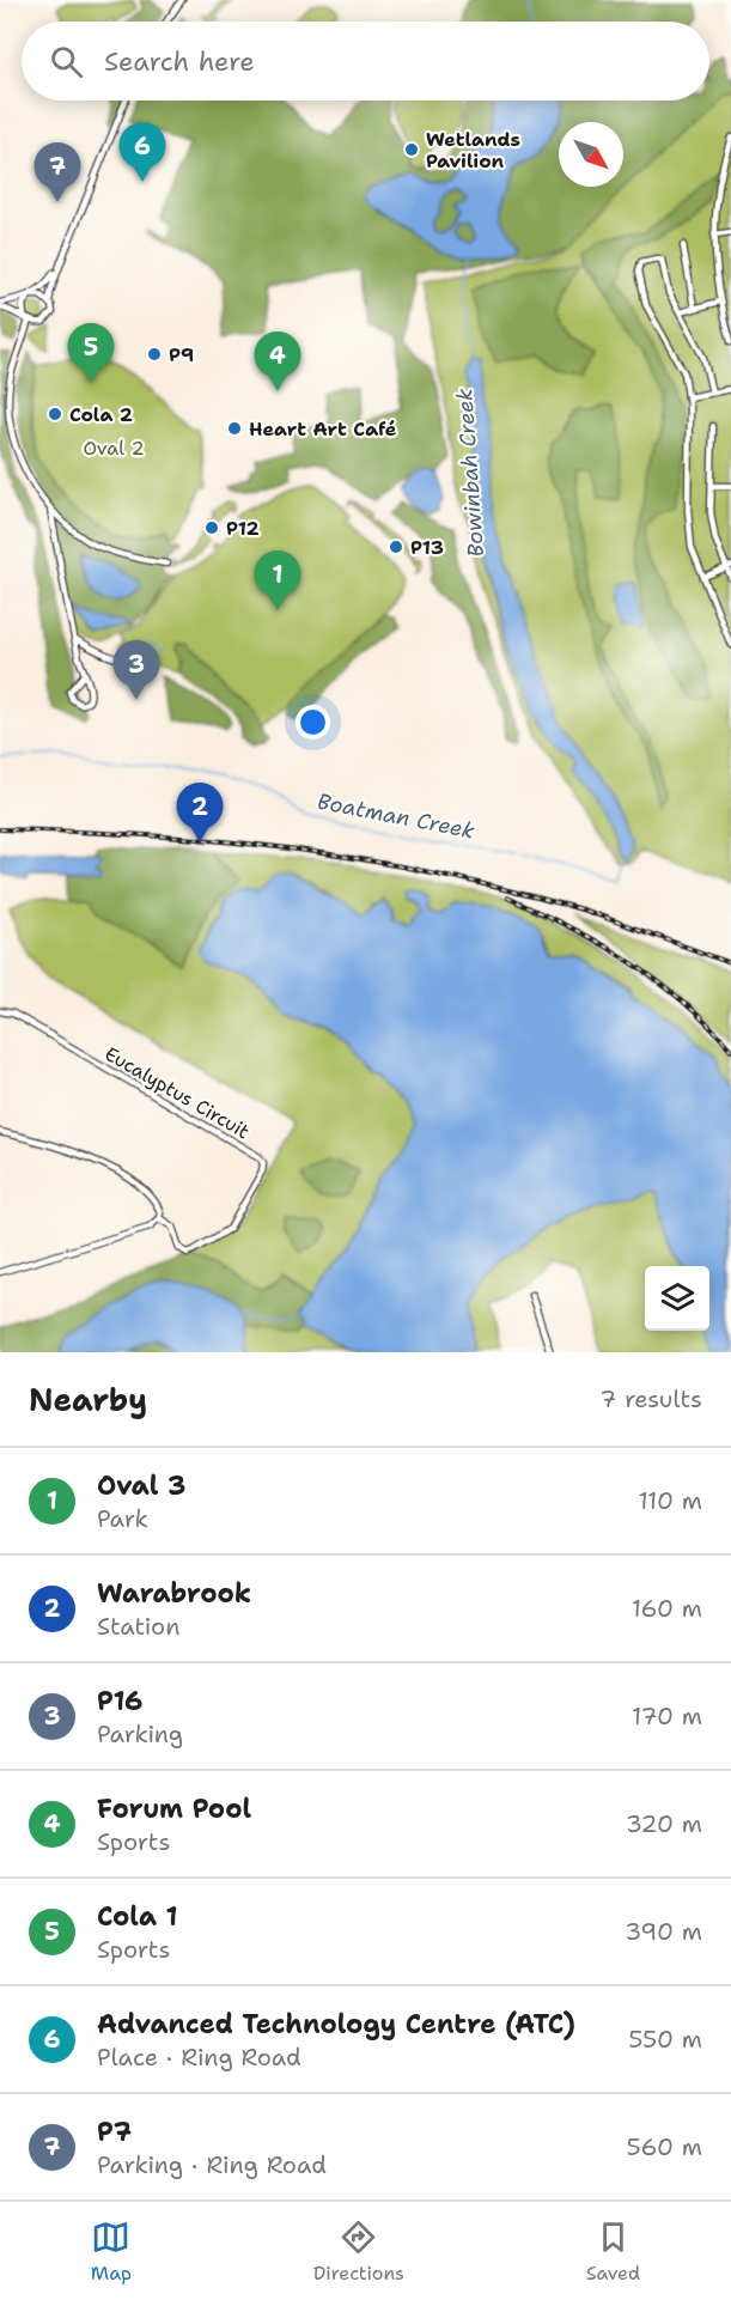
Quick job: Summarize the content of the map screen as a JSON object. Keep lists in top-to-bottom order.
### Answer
{
  "streets": {
    "street": ["Eucalyptus Circuit"]
  },
  "water": ["Bowinbah Creek", "Boatman Creek"],
  "parks": ["Oval 2"],
  "places": [
    "Wetlands Pavilion",
    "P9",
    "Cola 2",
    "Heart Art Café",
    "P12",
    "P13"
  ],
  "north": "bottom right",
  "page": {
    "search": "Search here",
    "pins": [
      "6",
      "7",
      "5",
      "4",
      "1",
      "3",
      "2"
    ],
    "heading": ["Nearby", "7 results"],
    "list": [
      {
        "mark": "1",
        "name": "Oval 3",
        "note": "Park",
        "value": "110 m"
      },
      {
        "mark": "2",
        "name": "Warabrook",
        "note": "Station",
        "value": "160 m"
      },
      {
        "mark": "3",
        "name": "P16",
        "note": "Parking",
        "value": "170 m"
      },
      {
        "mark": "4",
        "name": "Forum Pool",
        "note": "Sports",
        "value": "320 m"
      },
      {
        "mark": "5",
        "name": "Cola 1",
        "note": "Sports",
        "value": "390 m"
      },
      {
        "mark": "6",
        "name": "Advanced Technology Centre (ATC)",
        "note": "Place · Ring Road",
        "value": "550 m"
      },
      {
        "mark": "7",
        "name": "P7",
        "note": "Parking · Ring Road",
        "value": "560 m"
      }
    ],
    "nav": ["Map", "Directions", "Saved"]
  }
}
